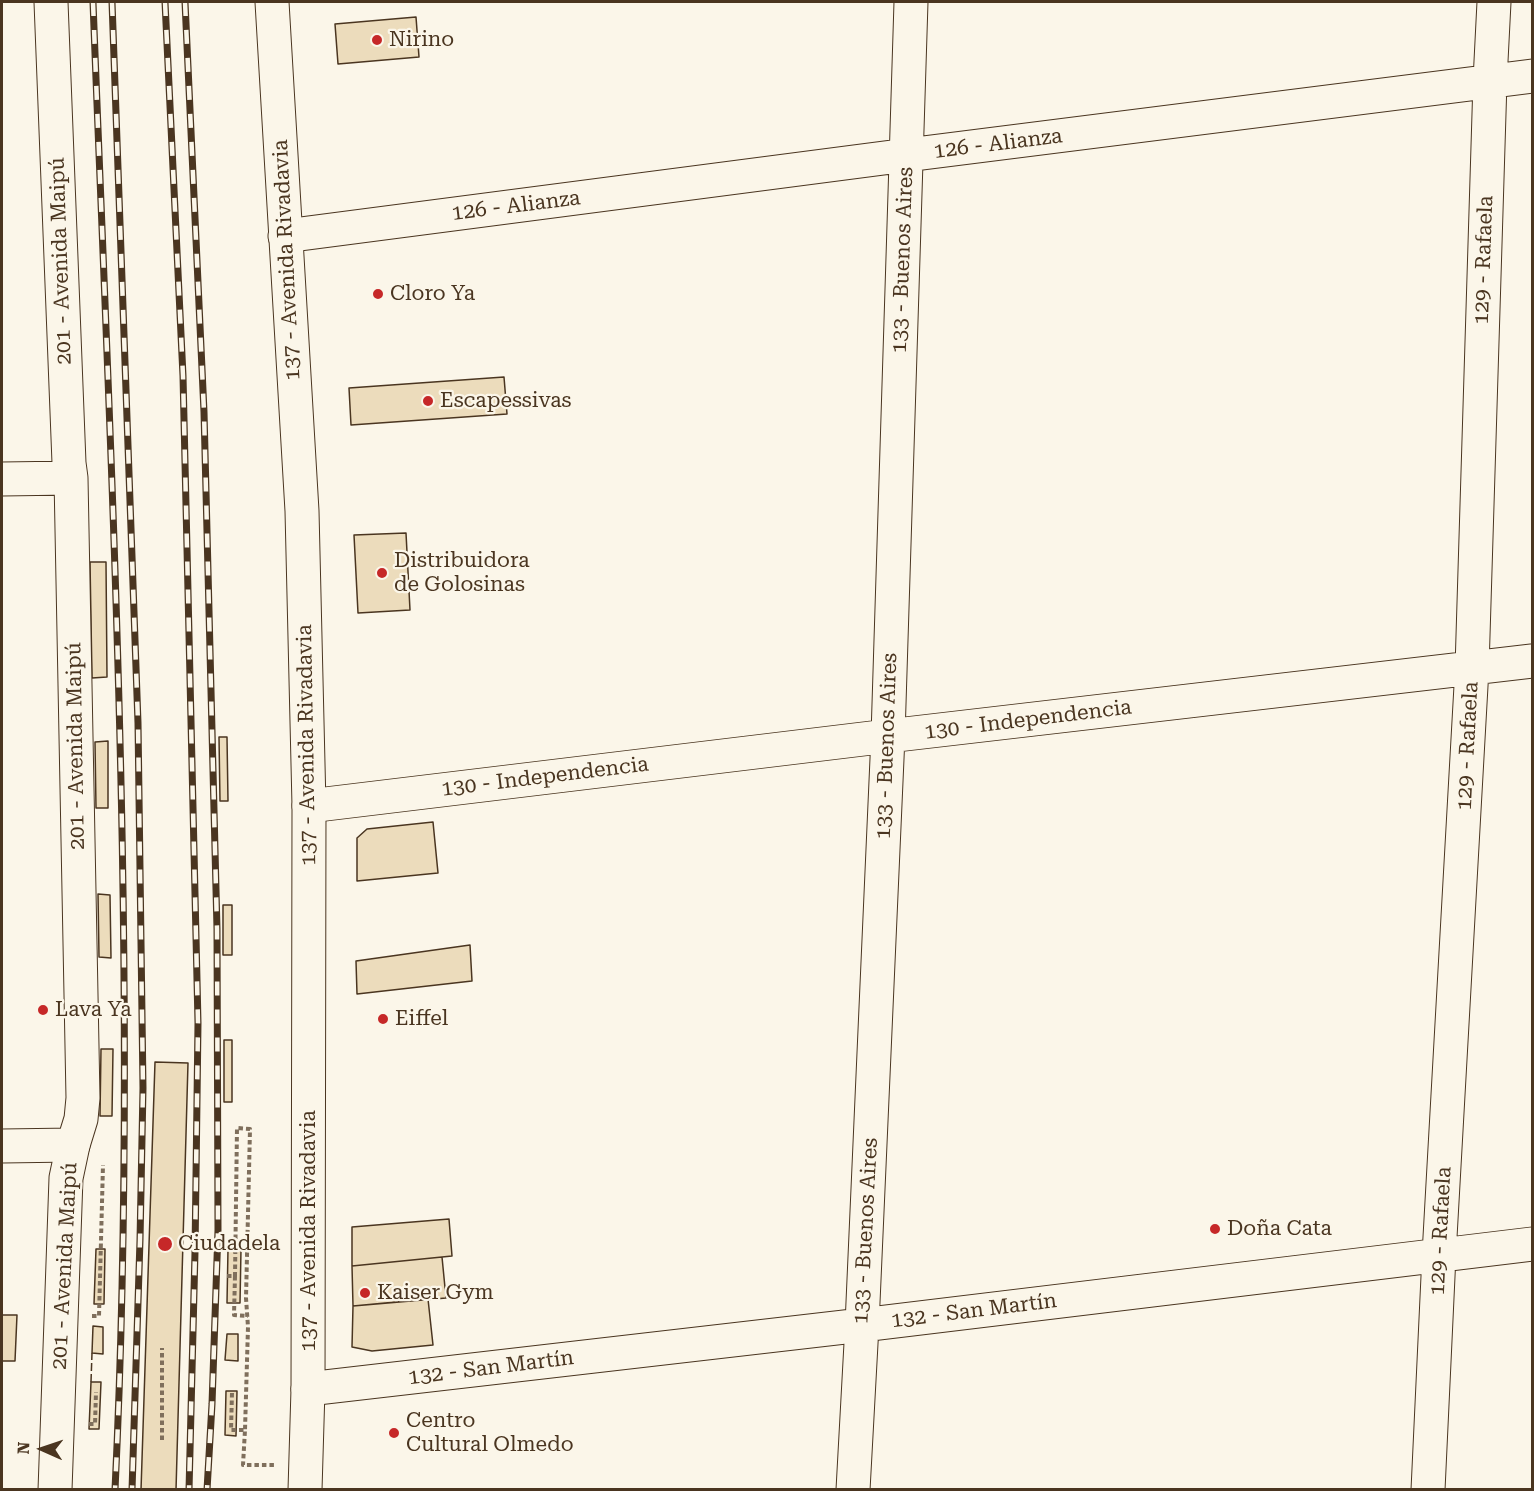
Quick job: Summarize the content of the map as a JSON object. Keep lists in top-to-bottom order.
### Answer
{
  "streets": {
    "street": [
      "126 - Alianza",
      "137 - Avenida Rivadavia",
      "133 - Buenos Aires",
      "129 - Rafaela",
      "201 - Avenida Maipú",
      "130 - Independencia",
      "132 - San Martín"
    ]
  },
  "crossings": [
    ["126 - Alianza", "137 - Avenida Rivadavia"],
    ["126 - Alianza", "133 - Buenos Aires"],
    ["126 - Alianza", "129 - Rafaela"],
    ["137 - Avenida Rivadavia", "130 - Independencia"],
    ["137 - Avenida Rivadavia", "132 - San Martín"],
    ["133 - Buenos Aires", "130 - Independencia"],
    ["133 - Buenos Aires", "132 - San Martín"],
    ["129 - Rafaela", "130 - Independencia"],
    ["129 - Rafaela", "132 - San Martín"]
  ],
  "places": [
    "Nirino",
    "Cloro Ya",
    "Escapessivas",
    "Distribuidora de Golosinas",
    "Lava Ya",
    "Eiffel",
    "Doña Cata",
    "Ciudadela",
    "Kaiser Gym",
    "Centro Cultural Olmedo"
  ],
  "north": "left"
}
